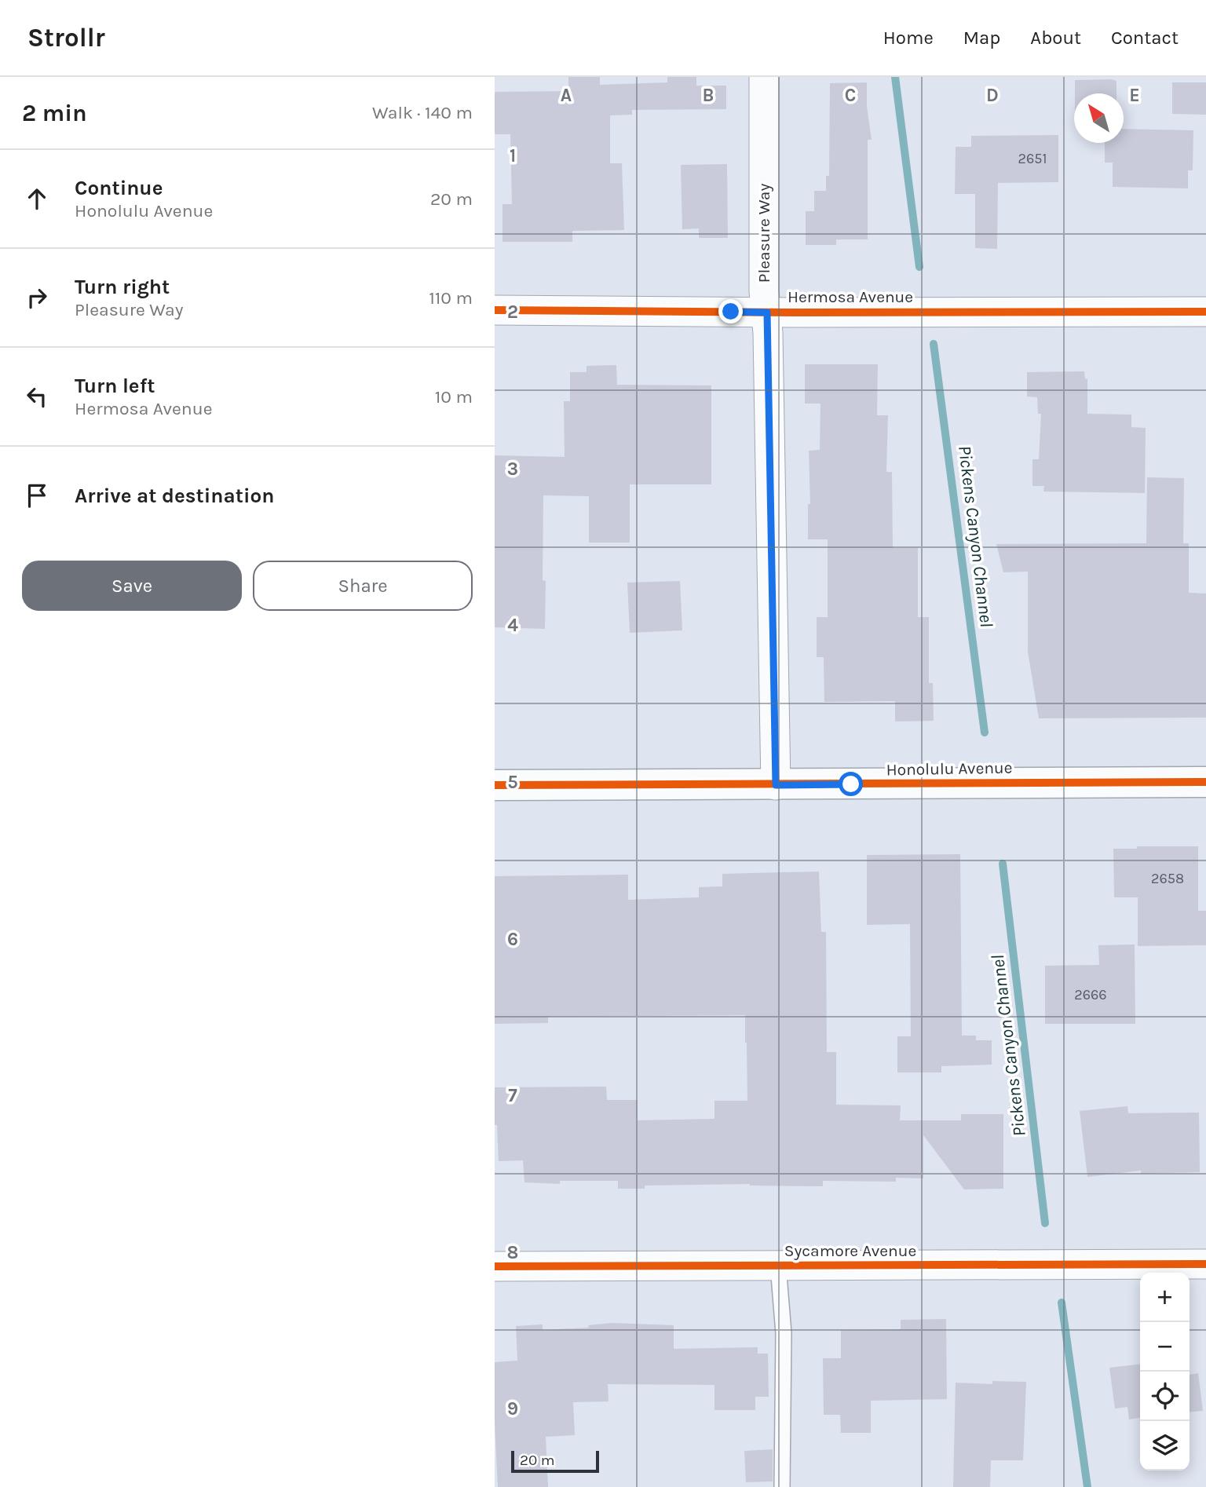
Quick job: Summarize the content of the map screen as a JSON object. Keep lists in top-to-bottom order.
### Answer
{
  "streets": {
    "street": [
      "Pleasure Way",
      "Hermosa Avenue",
      "Honolulu Avenue",
      "Sycamore Avenue"
    ]
  },
  "crossings": [
    ["Pleasure Way", "Hermosa Avenue"],
    ["Pleasure Way", "Honolulu Avenue"]
  ],
  "water": ["Pickens Canyon Channel"],
  "house_numbers": ["2651", "2658", "2666"],
  "scale_bar": "20 m",
  "north": "top left",
  "page": {
    "header": "Strollr",
    "nav": [
      "Home",
      "Map",
      "About",
      "Contact"
    ],
    "heading": ["2 min", "Walk · 140 m"],
    "list": [
      ["Continue", "Honolulu Avenue", "20 m"],
      ["Turn right", "Pleasure Way", "110 m"],
      ["Turn left", "Hermosa Avenue", "10 m"],
      "Arrive at destination"
    ],
    "buttons": ["Save", "Share"],
    "map_buttons": ["+", "−"],
    "scale": "20 m"
  },
  "grid": {
    "columns": [
      "A",
      "B",
      "C",
      "D",
      "E"
    ],
    "rows": [
      "1",
      "2",
      "3",
      "4",
      "5",
      "6",
      "7",
      "8",
      "9"
    ]
  }
}
